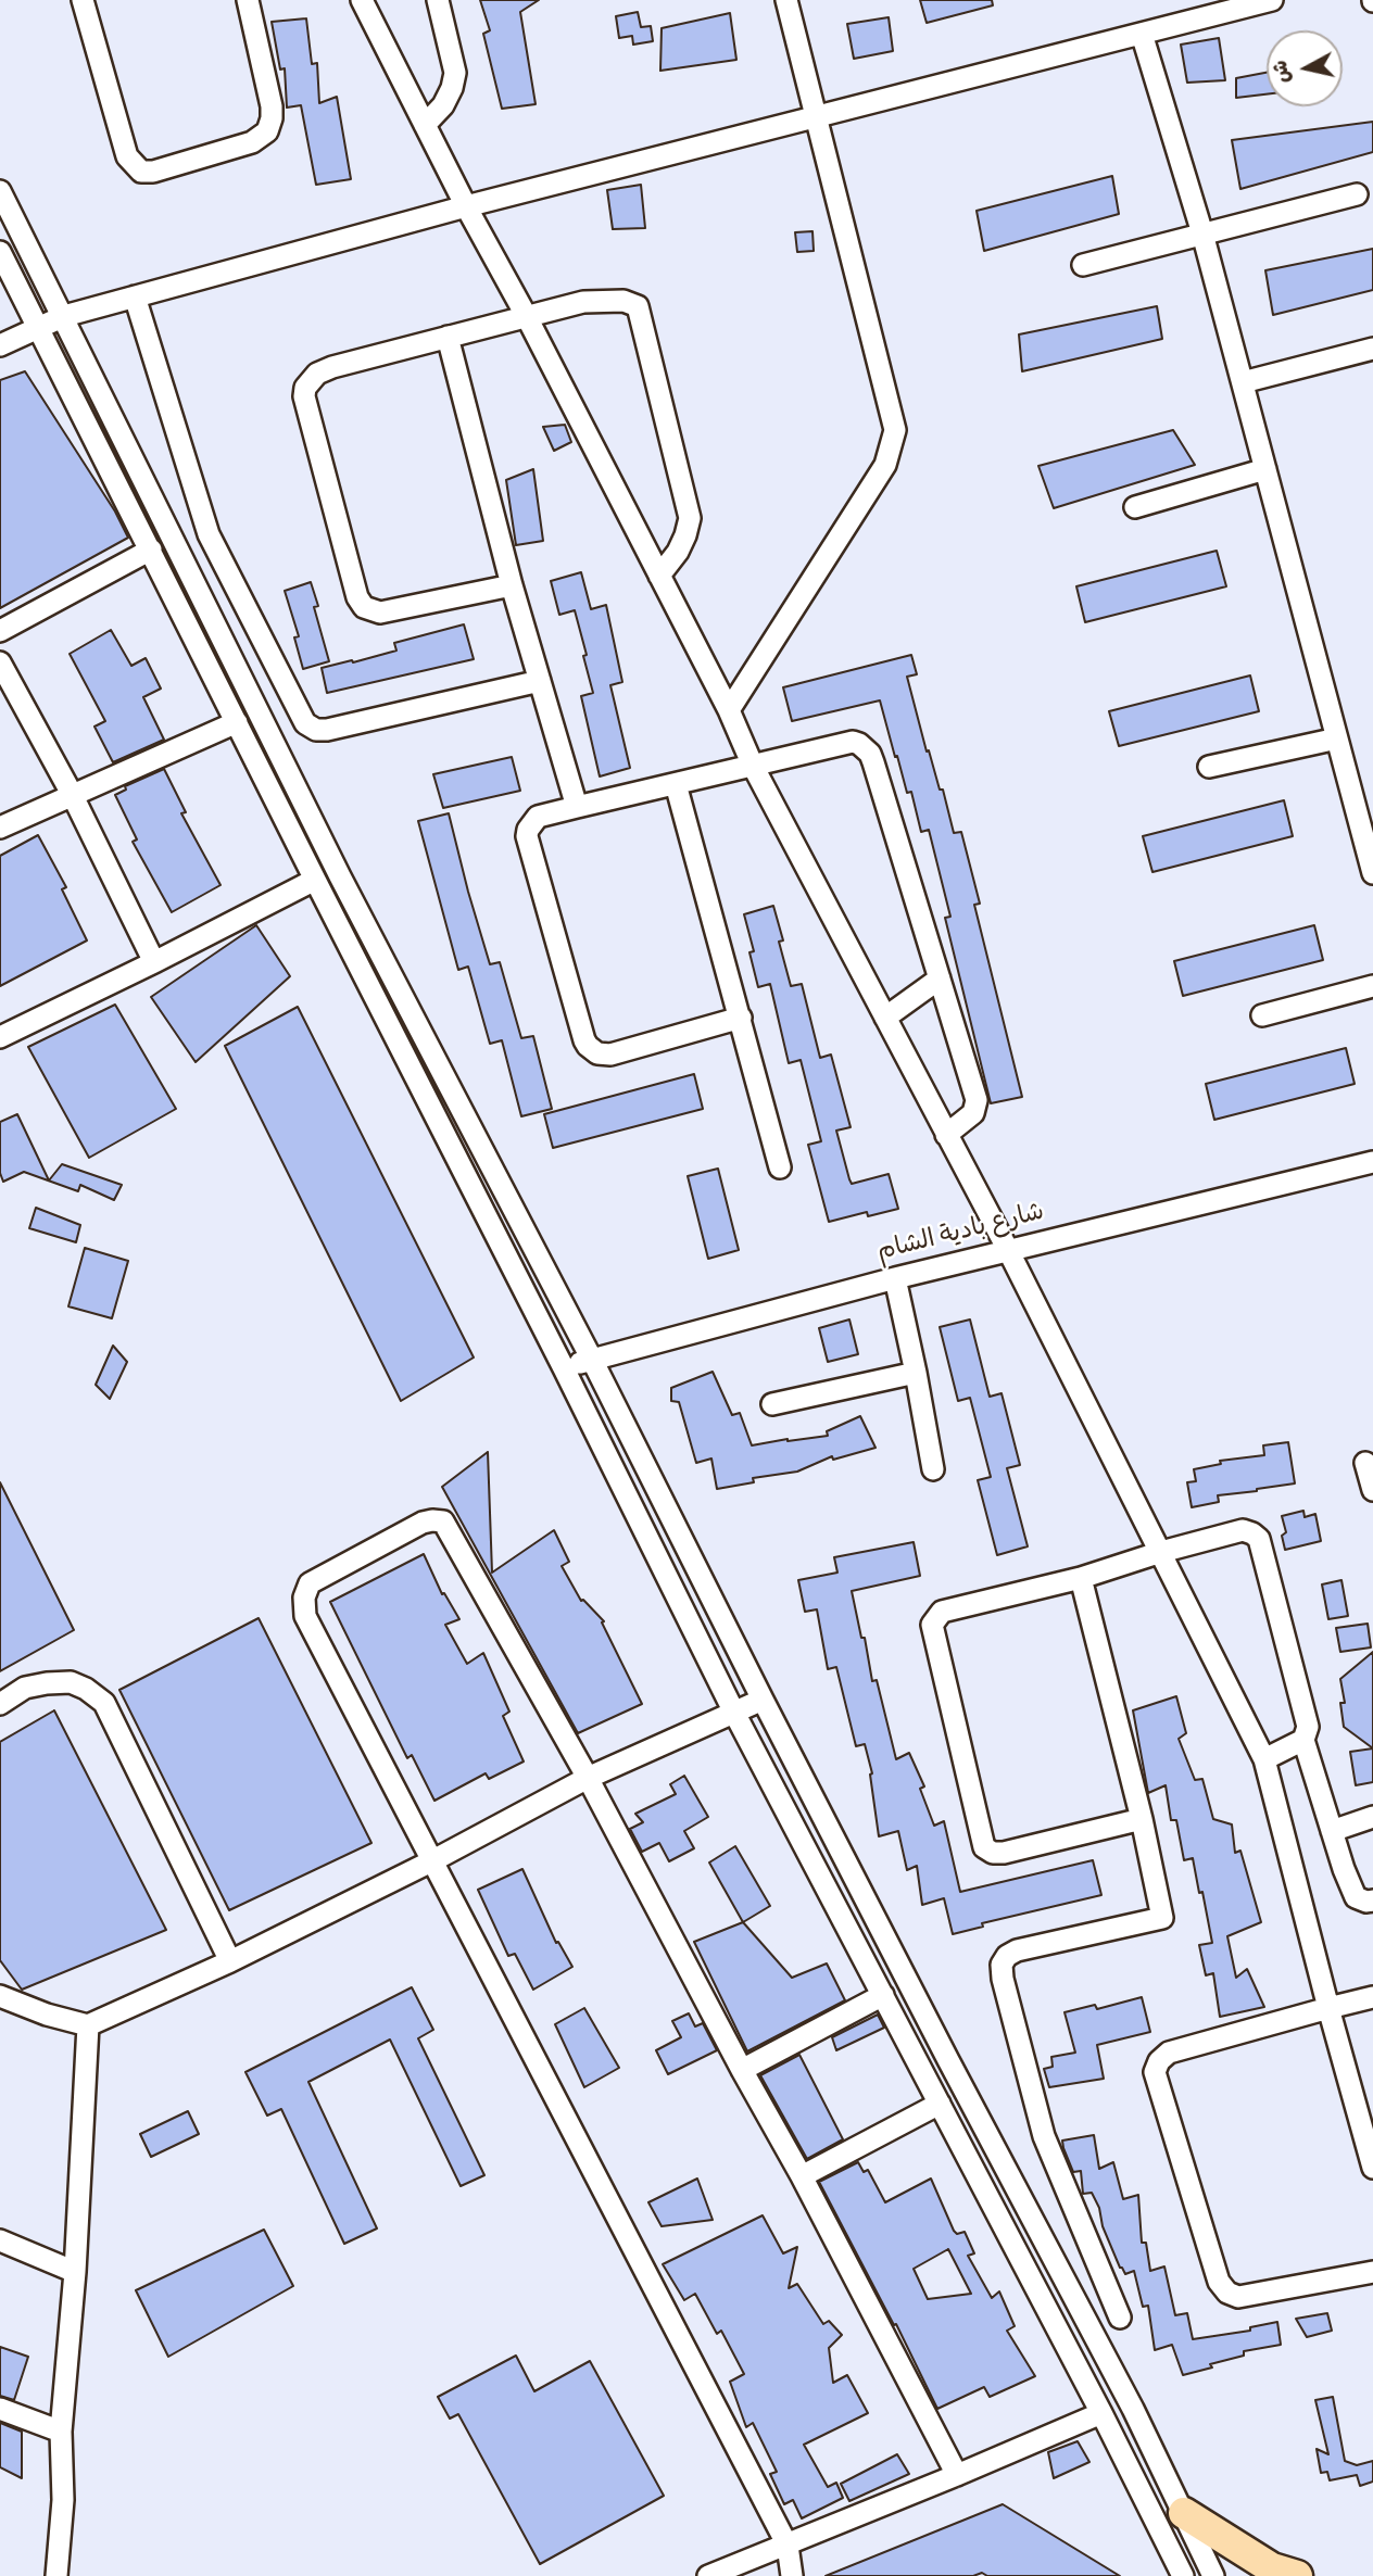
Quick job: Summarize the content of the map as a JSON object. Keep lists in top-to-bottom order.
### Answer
{
  "streets": {
    "street": ["شارع بادية الشام"]
  },
  "north": "left"
}
